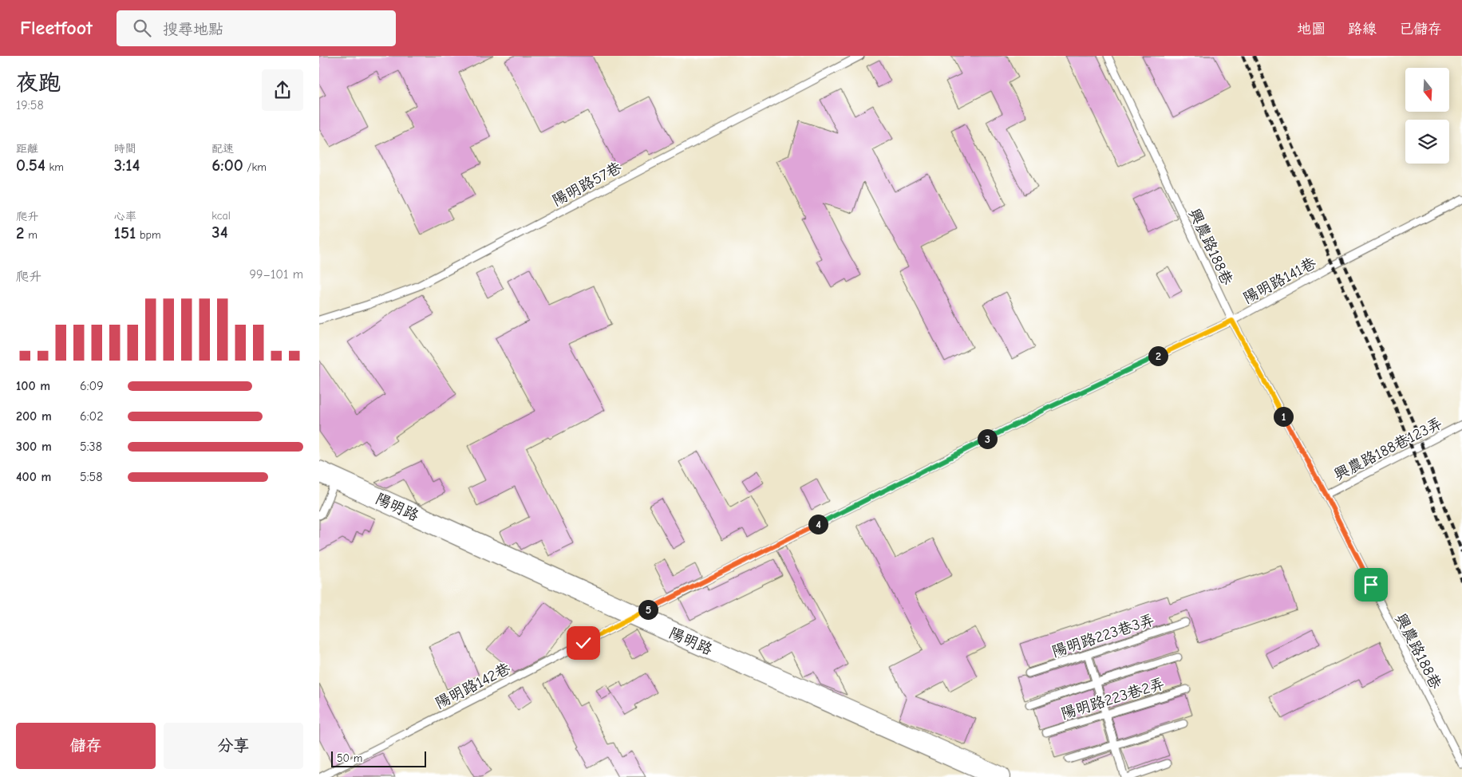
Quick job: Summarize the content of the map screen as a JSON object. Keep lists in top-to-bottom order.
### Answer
{
  "streets": {
    "street": ["陽明路"],
    "lane": [
      "陽明路57巷",
      "興農路188巷",
      "陽明路141巷",
      "興農路188巷123弄",
      "陽明路223巷3弄",
      "陽明路142巷",
      "陽明路223巷2弄"
    ]
  },
  "crossings": [
    ["興農路188巷", "陽明路141巷"],
    ["興農路188巷", "興農路188巷123弄"],
    ["陽明路141巷", "陽明路"],
    ["陽明路141巷", "陽明路142巷"],
    ["陽明路", "陽明路142巷"]
  ],
  "scale_bar": "50 m",
  "north": "bottom",
  "page": {
    "header": "Fleetfoot",
    "search": "搜尋地點",
    "nav": ["地圖", "路線", "已儲存"],
    "heading": ["夜跑", "19:58"],
    "stats": [
      ["距離", "0.54 km"],
      ["時間", "3:14"],
      ["配速", "6:00 /km"],
      ["爬升", "2 m"],
      ["心率", "151 bpm"],
      ["kcal", "34"]
    ],
    "chart": ["爬升", "99–101 m"],
    "pins": [
      "2",
      "1",
      "3",
      "4",
      "5"
    ],
    "list": [
      {
        "name": "100 m",
        "note": "6:09"
      },
      {
        "name": "200 m",
        "note": "6:02"
      },
      {
        "name": "300 m",
        "note": "5:38"
      },
      {
        "name": "400 m",
        "note": "5:58"
      }
    ],
    "buttons": ["儲存", "分享"],
    "scale": "50 m"
  }
}
